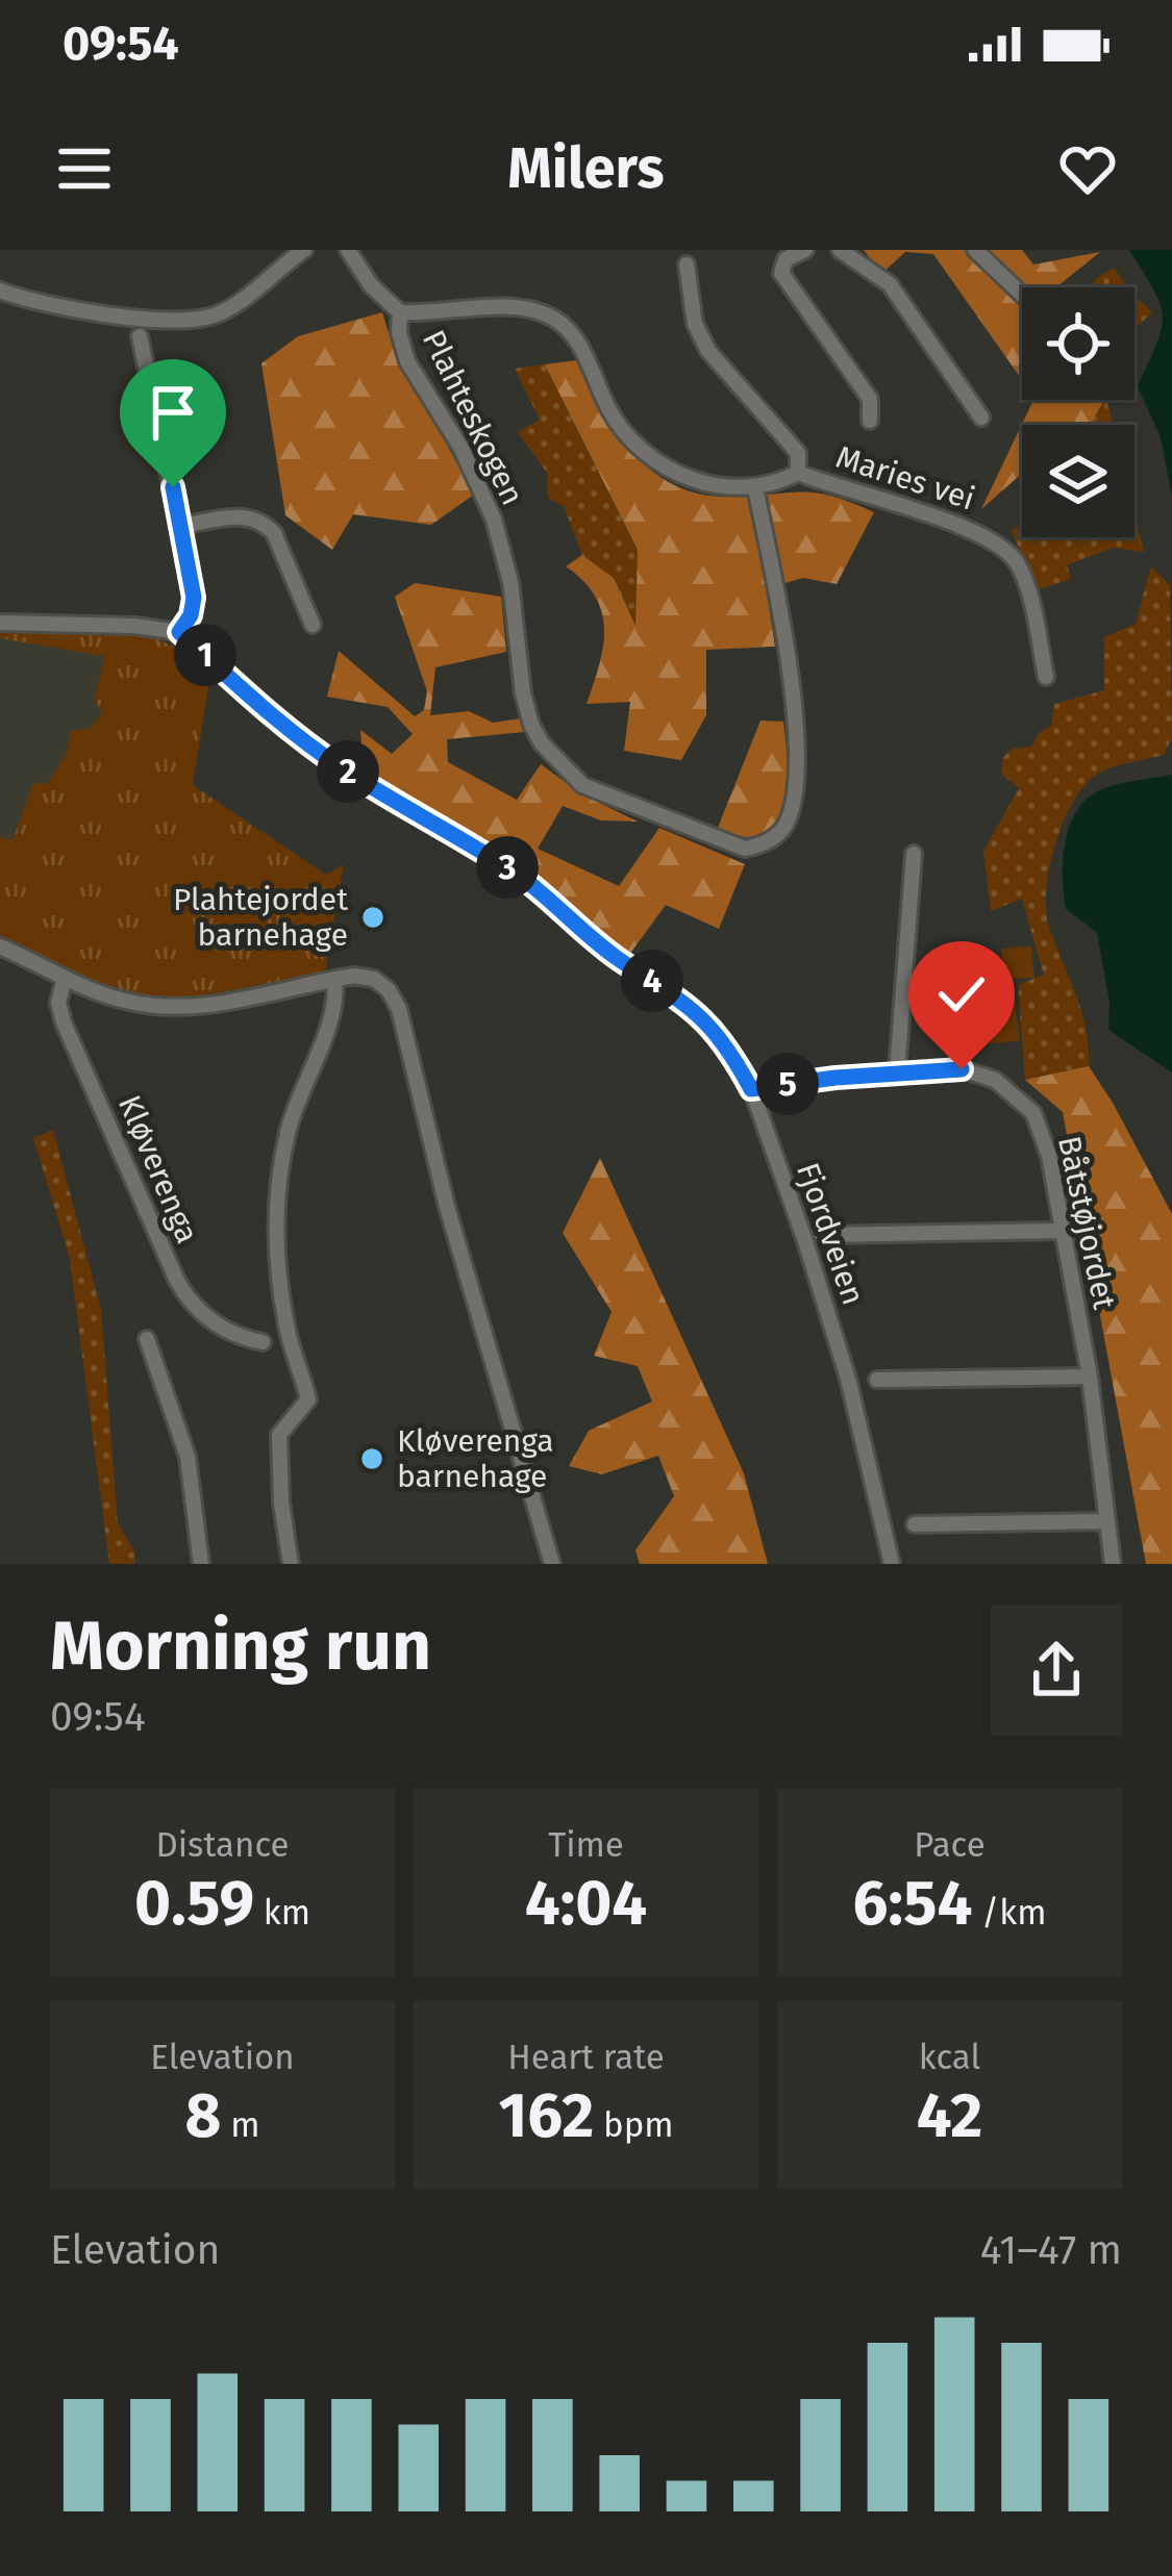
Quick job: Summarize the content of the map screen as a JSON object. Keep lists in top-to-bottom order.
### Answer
{
  "streets": {
    "street": [
      "Plahteskogen",
      "Maries vei",
      "Kløverenga",
      "Båtstøjordet",
      "Fjordveien"
    ]
  },
  "crossings": [
    ["Plahteskogen", "Maries vei"],
    ["Båtstøjordet", "Fjordveien"]
  ],
  "places": ["Plahtejordet barnehage", "Kløverenga barnehage"],
  "page": {
    "status": "09:54",
    "header": "Milers",
    "pins": [
      "1",
      "2",
      "3",
      "4",
      "5"
    ],
    "heading": ["Morning run", "09:54"],
    "stats": [
      ["Distance", "0.59 km"],
      ["Time", "4:04"],
      ["Pace", "6:54 /km"],
      ["Elevation", "8 m"],
      ["Heart rate", "162 bpm"],
      ["kcal", "42"]
    ],
    "chart": ["Elevation", "41–47 m"]
  }
}
